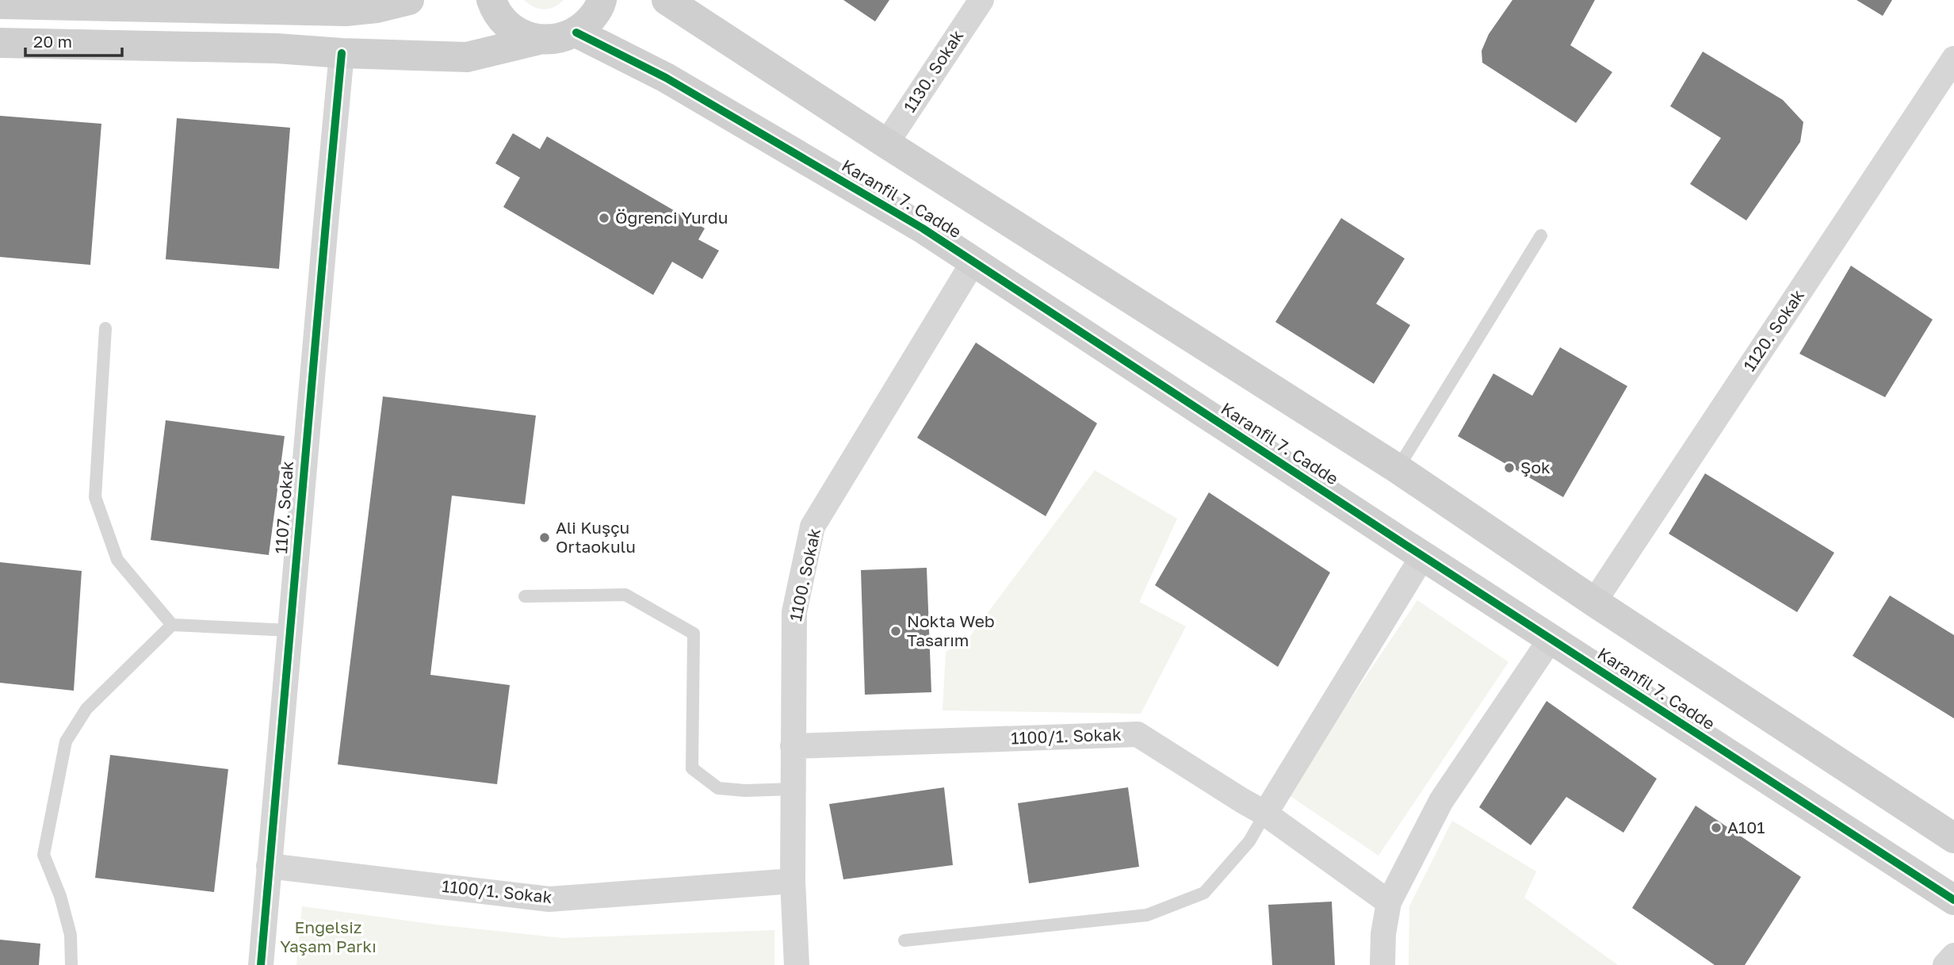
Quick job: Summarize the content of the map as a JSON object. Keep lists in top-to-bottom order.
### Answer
{
  "streets": {
    "street": [
      "1130. Sokak",
      "Karanfil 7. Cadde",
      "1120. Sokak",
      "1107. Sokak",
      "1100. Sokak",
      "1100/1. Sokak"
    ]
  },
  "crossings": [
    ["Karanfil 7. Cadde", "1100. Sokak"],
    ["1107. Sokak", "1100/1. Sokak"],
    ["1100. Sokak", "1100/1. Sokak"]
  ],
  "parks": ["Engelsiz Yaşam Parkı"],
  "places": [
    "Öğrenci Yurdu",
    "Şok",
    "Ali Kuşçu Ortaokulu",
    "Nokta Web Tasarım",
    "A101"
  ],
  "scale_bar": "20 m"
}
